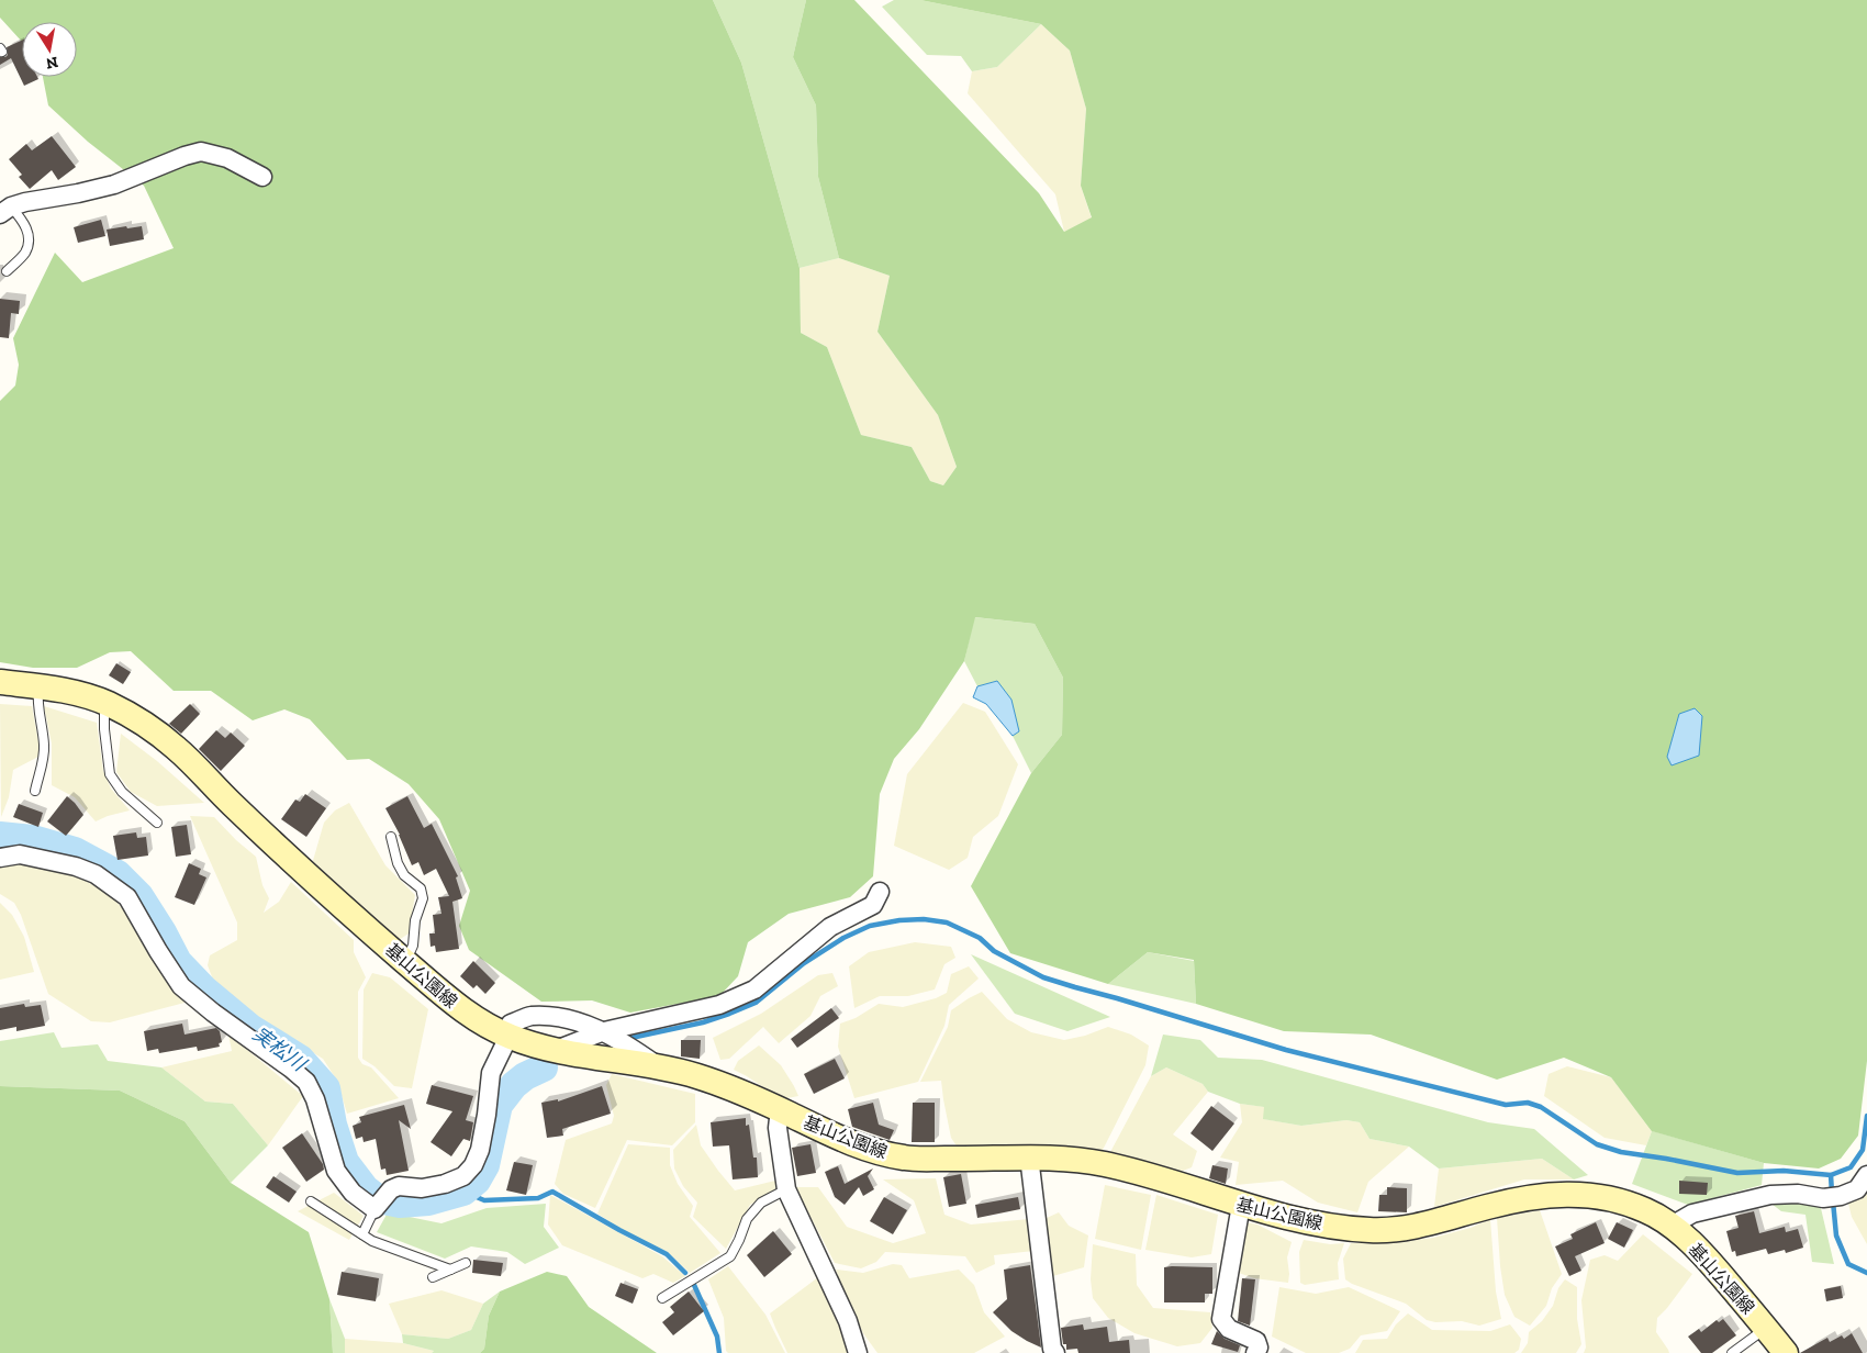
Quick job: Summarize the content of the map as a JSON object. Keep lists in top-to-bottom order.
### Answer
{
  "streets": {
    "main road": ["基山公園線"]
  },
  "water": ["実松川"],
  "north": "bottom"
}
